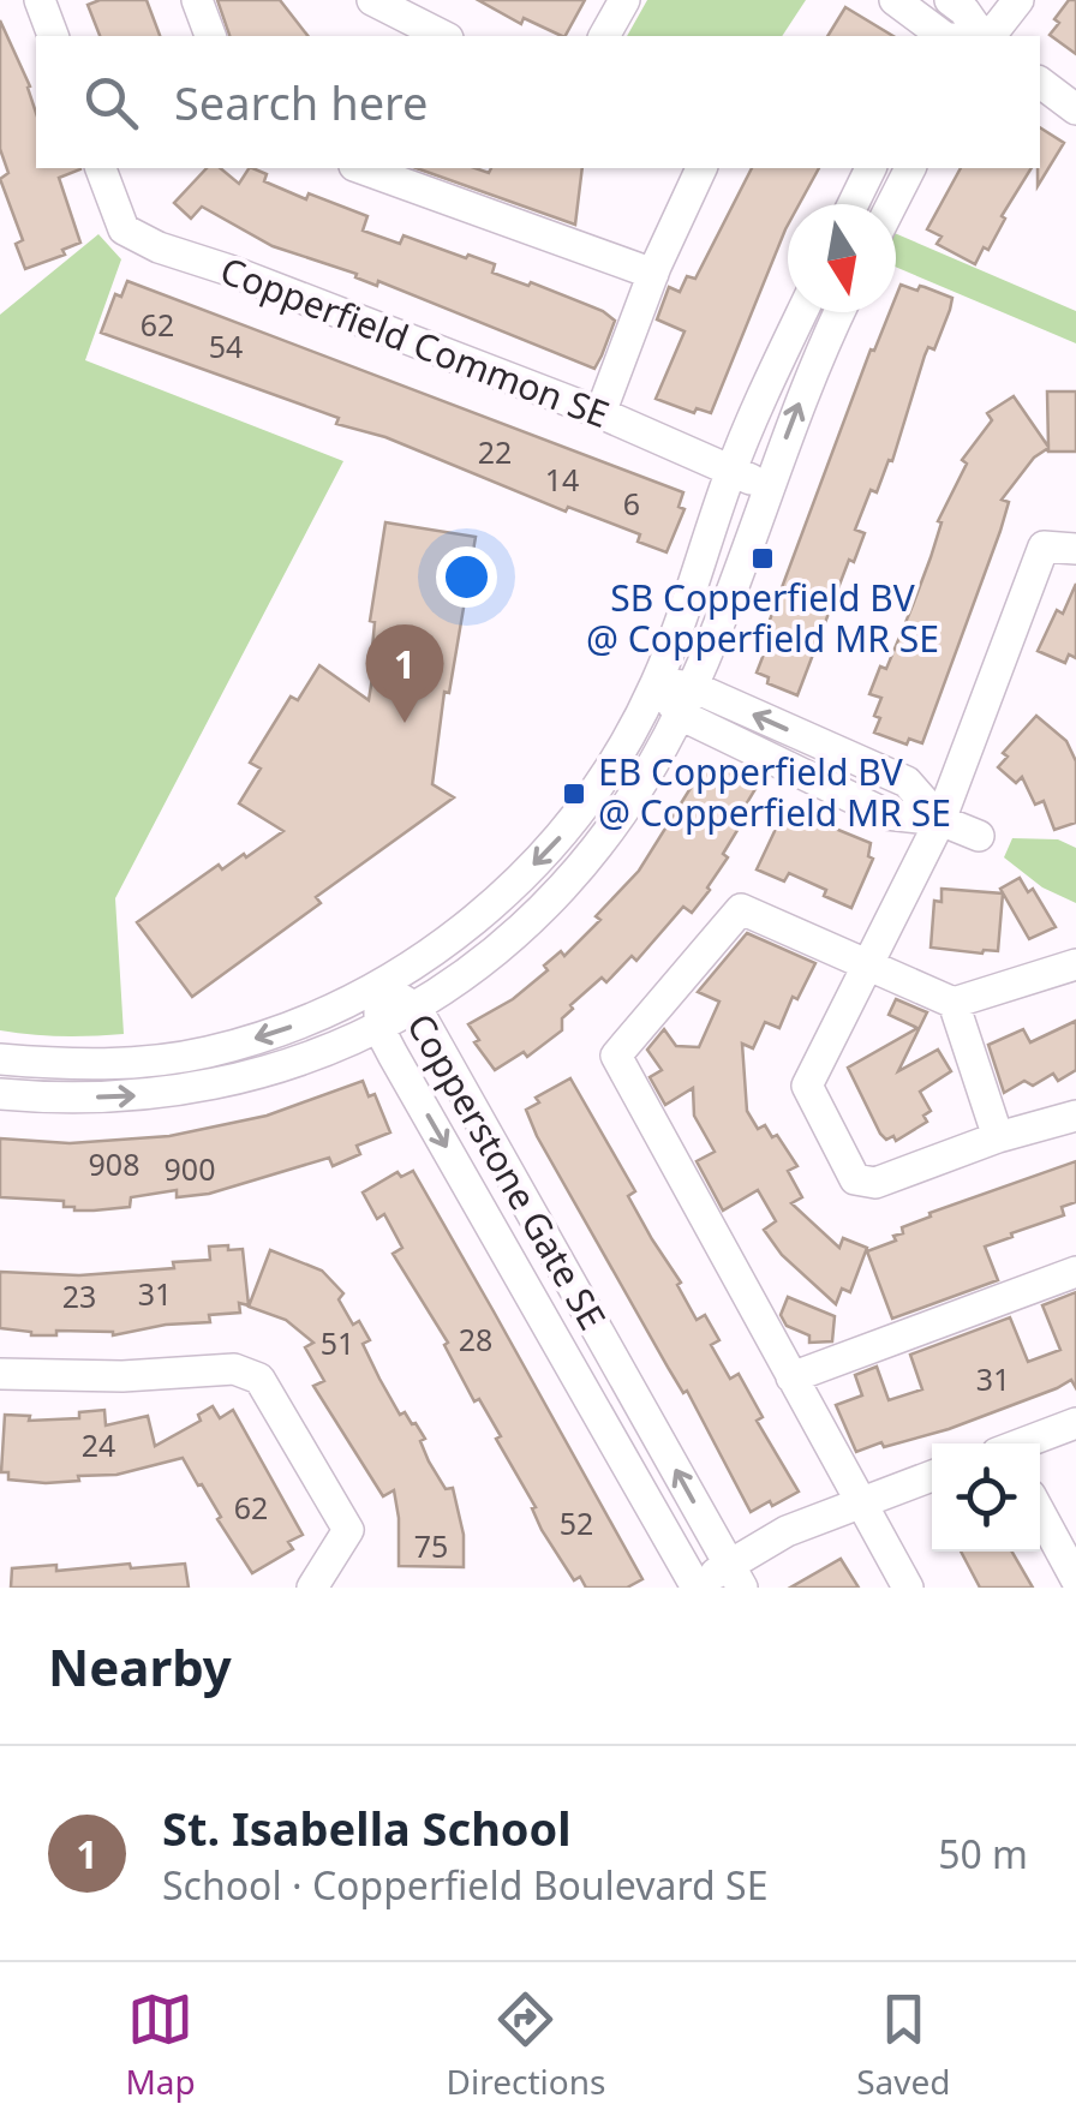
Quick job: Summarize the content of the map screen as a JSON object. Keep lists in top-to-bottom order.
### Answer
{
  "streets": {
    "street": ["Copperfield Common SE", "Copperstone Gate SE"]
  },
  "places": {
    "transit": ["SB Copperfield BV @ Copperfield MR SE", "EB Copperfield BV @ Copperfield MR SE"]
  },
  "house_numbers": [
    "62",
    "54",
    "22",
    "14",
    "6",
    "908",
    "900",
    "31",
    "23",
    "28",
    "51",
    "31",
    "24",
    "62",
    "52",
    "75"
  ],
  "north": "bottom",
  "page": {
    "search": "Search here",
    "pins": "1",
    "heading": "Nearby",
    "list": [
      {
        "mark": "1",
        "name": "St. Isabella School",
        "note": "School · Copperfield Boulevard SE",
        "value": "50 m"
      }
    ],
    "nav": ["Map", "Directions", "Saved"]
  }
}
